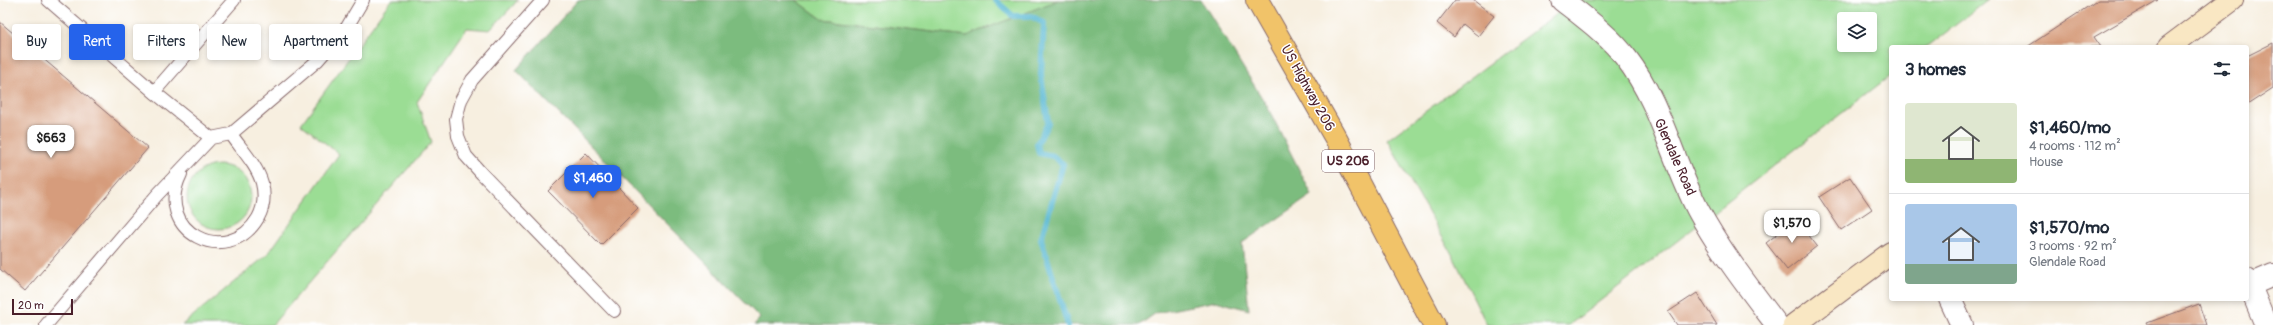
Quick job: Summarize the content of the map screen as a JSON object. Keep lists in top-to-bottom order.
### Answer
{
  "streets": {
    "highway": ["US Highway 206", "US 206"],
    "street": ["Glendale Road"]
  },
  "scale_bar": "20 m",
  "page": {
    "chip": [
      "Buy",
      "Rent",
      "Filters",
      "New",
      "Apartment"
    ],
    "heading": "3 homes",
    "list": [
      {
        "name": "$1,460/mo",
        "note": "4 rooms · 112 m² · House"
      },
      {
        "name": "$1,570/mo",
        "note": "3 rooms · 92 m² · Glendale Road"
      }
    ],
    "price": ["$663", "$1,460", "$1,570"],
    "scale": "20 m"
  }
}
